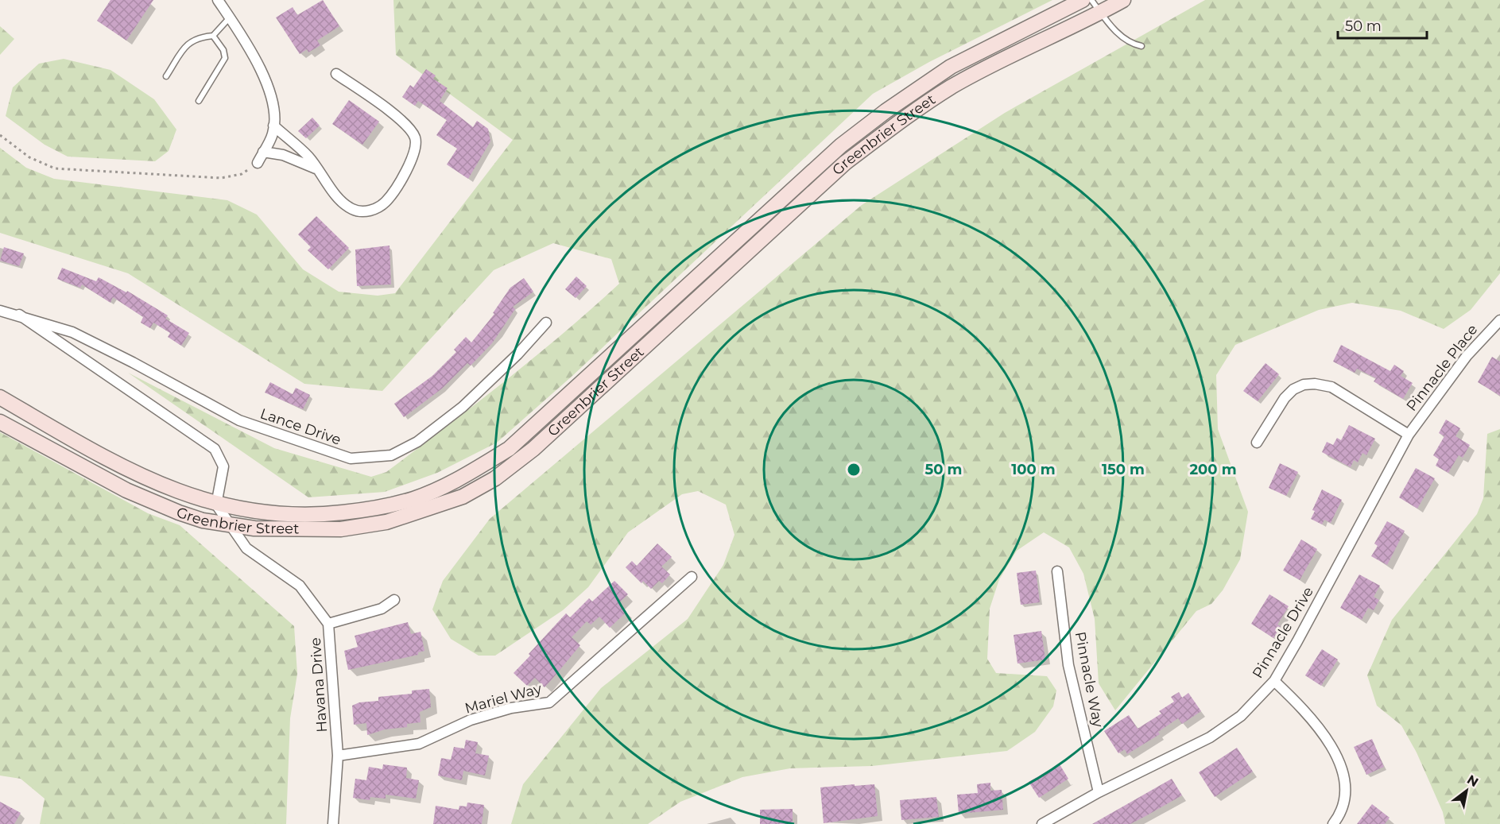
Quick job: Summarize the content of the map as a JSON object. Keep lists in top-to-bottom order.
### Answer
{
  "streets": {
    "main road": ["Greenbrier Street"],
    "street": [
      "Pinnacle Place",
      "Lance Drive",
      "Pinnacle Drive",
      "Pinnacle Way",
      "Havana Drive",
      "Mariel Way"
    ]
  },
  "crossings": [
    ["Greenbrier Street", "Lance Drive"],
    ["Greenbrier Street", "Havana Drive"],
    ["Pinnacle Place", "Pinnacle Drive"],
    ["Lance Drive", "Havana Drive"],
    ["Pinnacle Drive", "Pinnacle Way"],
    ["Havana Drive", "Mariel Way"]
  ],
  "scale_bar": "50 m",
  "north": "top right",
  "rings": [
    "50 m",
    "100 m",
    "150 m",
    "200 m"
  ]
}
